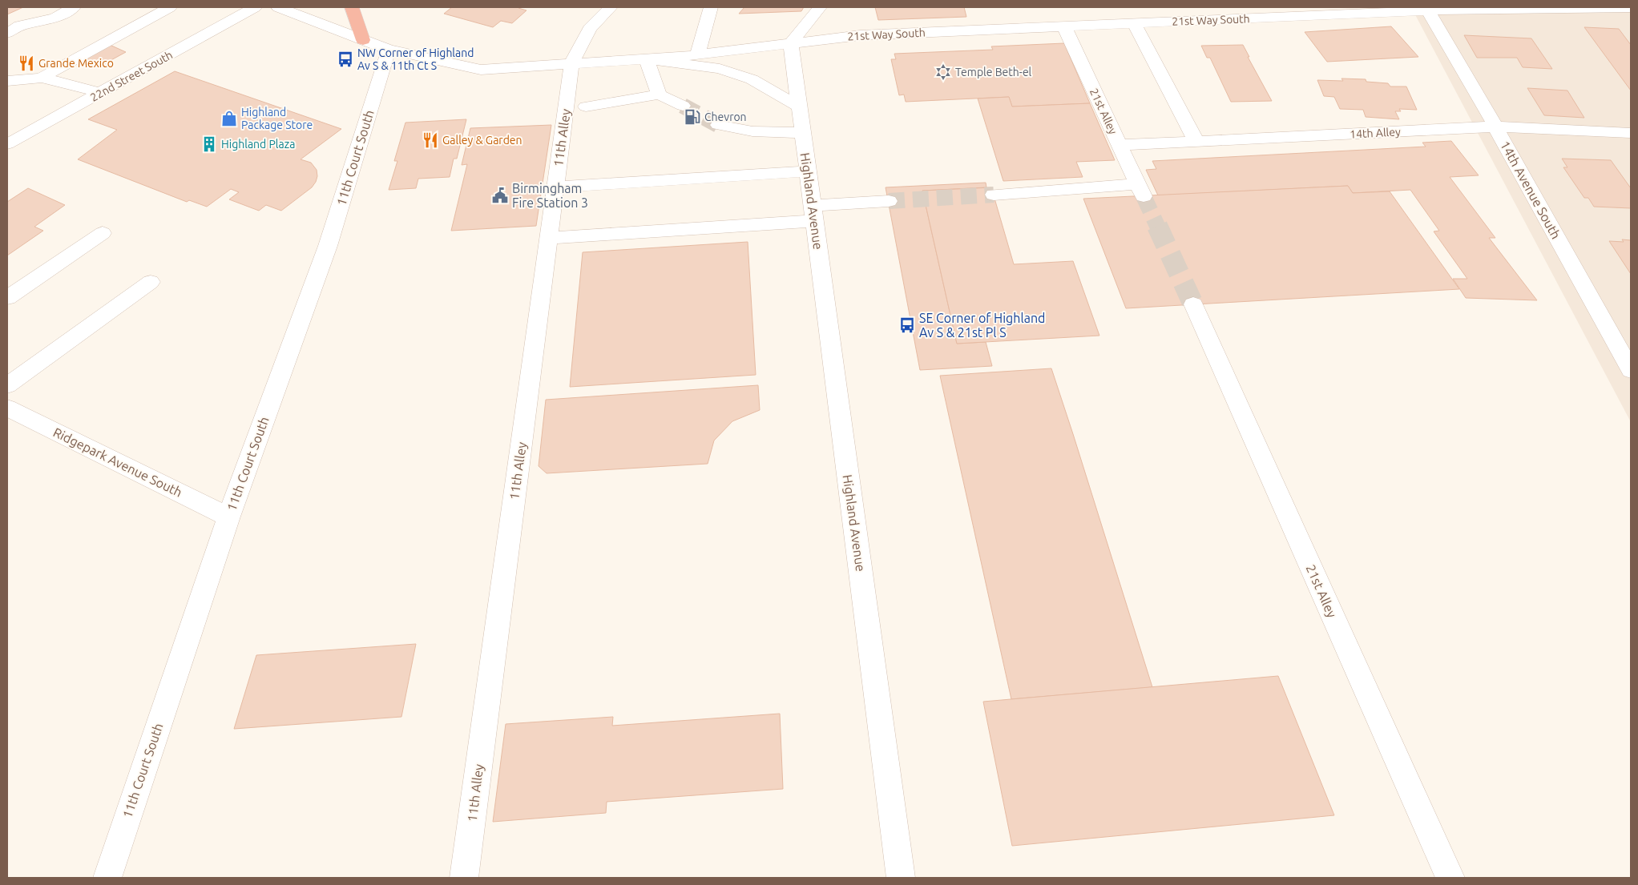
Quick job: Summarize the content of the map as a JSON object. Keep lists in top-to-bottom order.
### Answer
{
  "streets": {
    "street": [
      "21st Way South",
      "22nd Street South",
      "21st Alley",
      "14th Alley",
      "11th Alley",
      "11th Court South",
      "14th Avenue South",
      "Highland Avenue",
      "Ridgepark Avenue South"
    ]
  },
  "crossings": [
    ["21st Way South", "21st Alley"],
    ["21st Way South", "14th Avenue South"],
    ["21st Way South", "Highland Avenue"],
    ["21st Alley", "14th Alley"],
    ["14th Alley", "14th Avenue South"],
    ["11th Court South", "Ridgepark Avenue South"]
  ],
  "places": {
    "bus stop": ["NW Corner of Highland Av S & 11th Ct S", "SE Corner of Highland Av S & 21st Pl S"],
    "restaurant": ["Grande Mexico", "Galley & Garden"],
    "synagogue": ["Temple Beth-el"],
    "fuel station": ["Chevron"],
    "shop": ["Highland Package Store"],
    "building": ["Highland Plaza"],
    "public building": ["Birmingham Fire Station 3"]
  }
}
